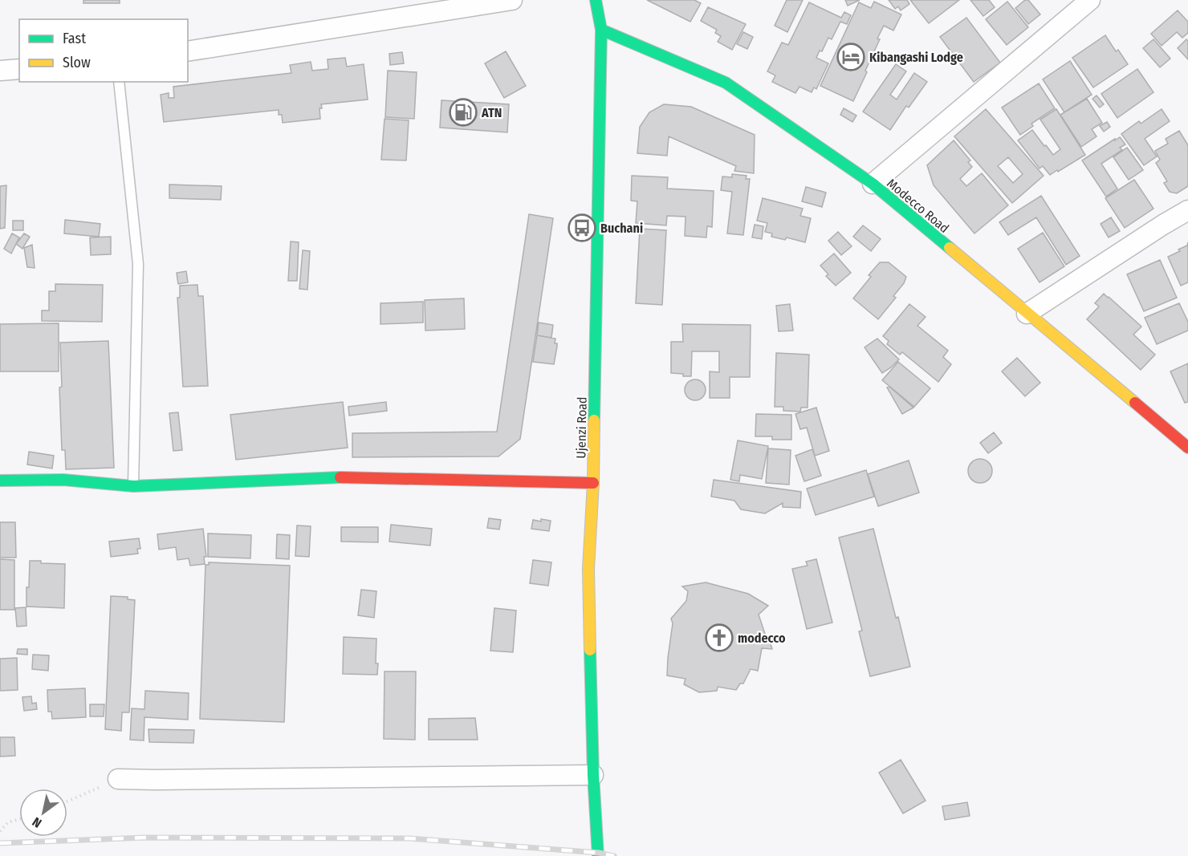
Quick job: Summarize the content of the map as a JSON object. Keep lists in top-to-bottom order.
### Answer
{
  "streets": {
    "street": ["Modecco Road", "Ujenzi Road"]
  },
  "crossings": [
    ["Modecco Road", "Ujenzi Road"]
  ],
  "places": {
    "hotel": ["Kibangashi Lodge"],
    "fuel station": ["ATN"],
    "bus stop": ["Buchani"],
    "church": ["modecco"]
  },
  "legend": ["Fast", "Slow"],
  "north": "bottom left"
}
